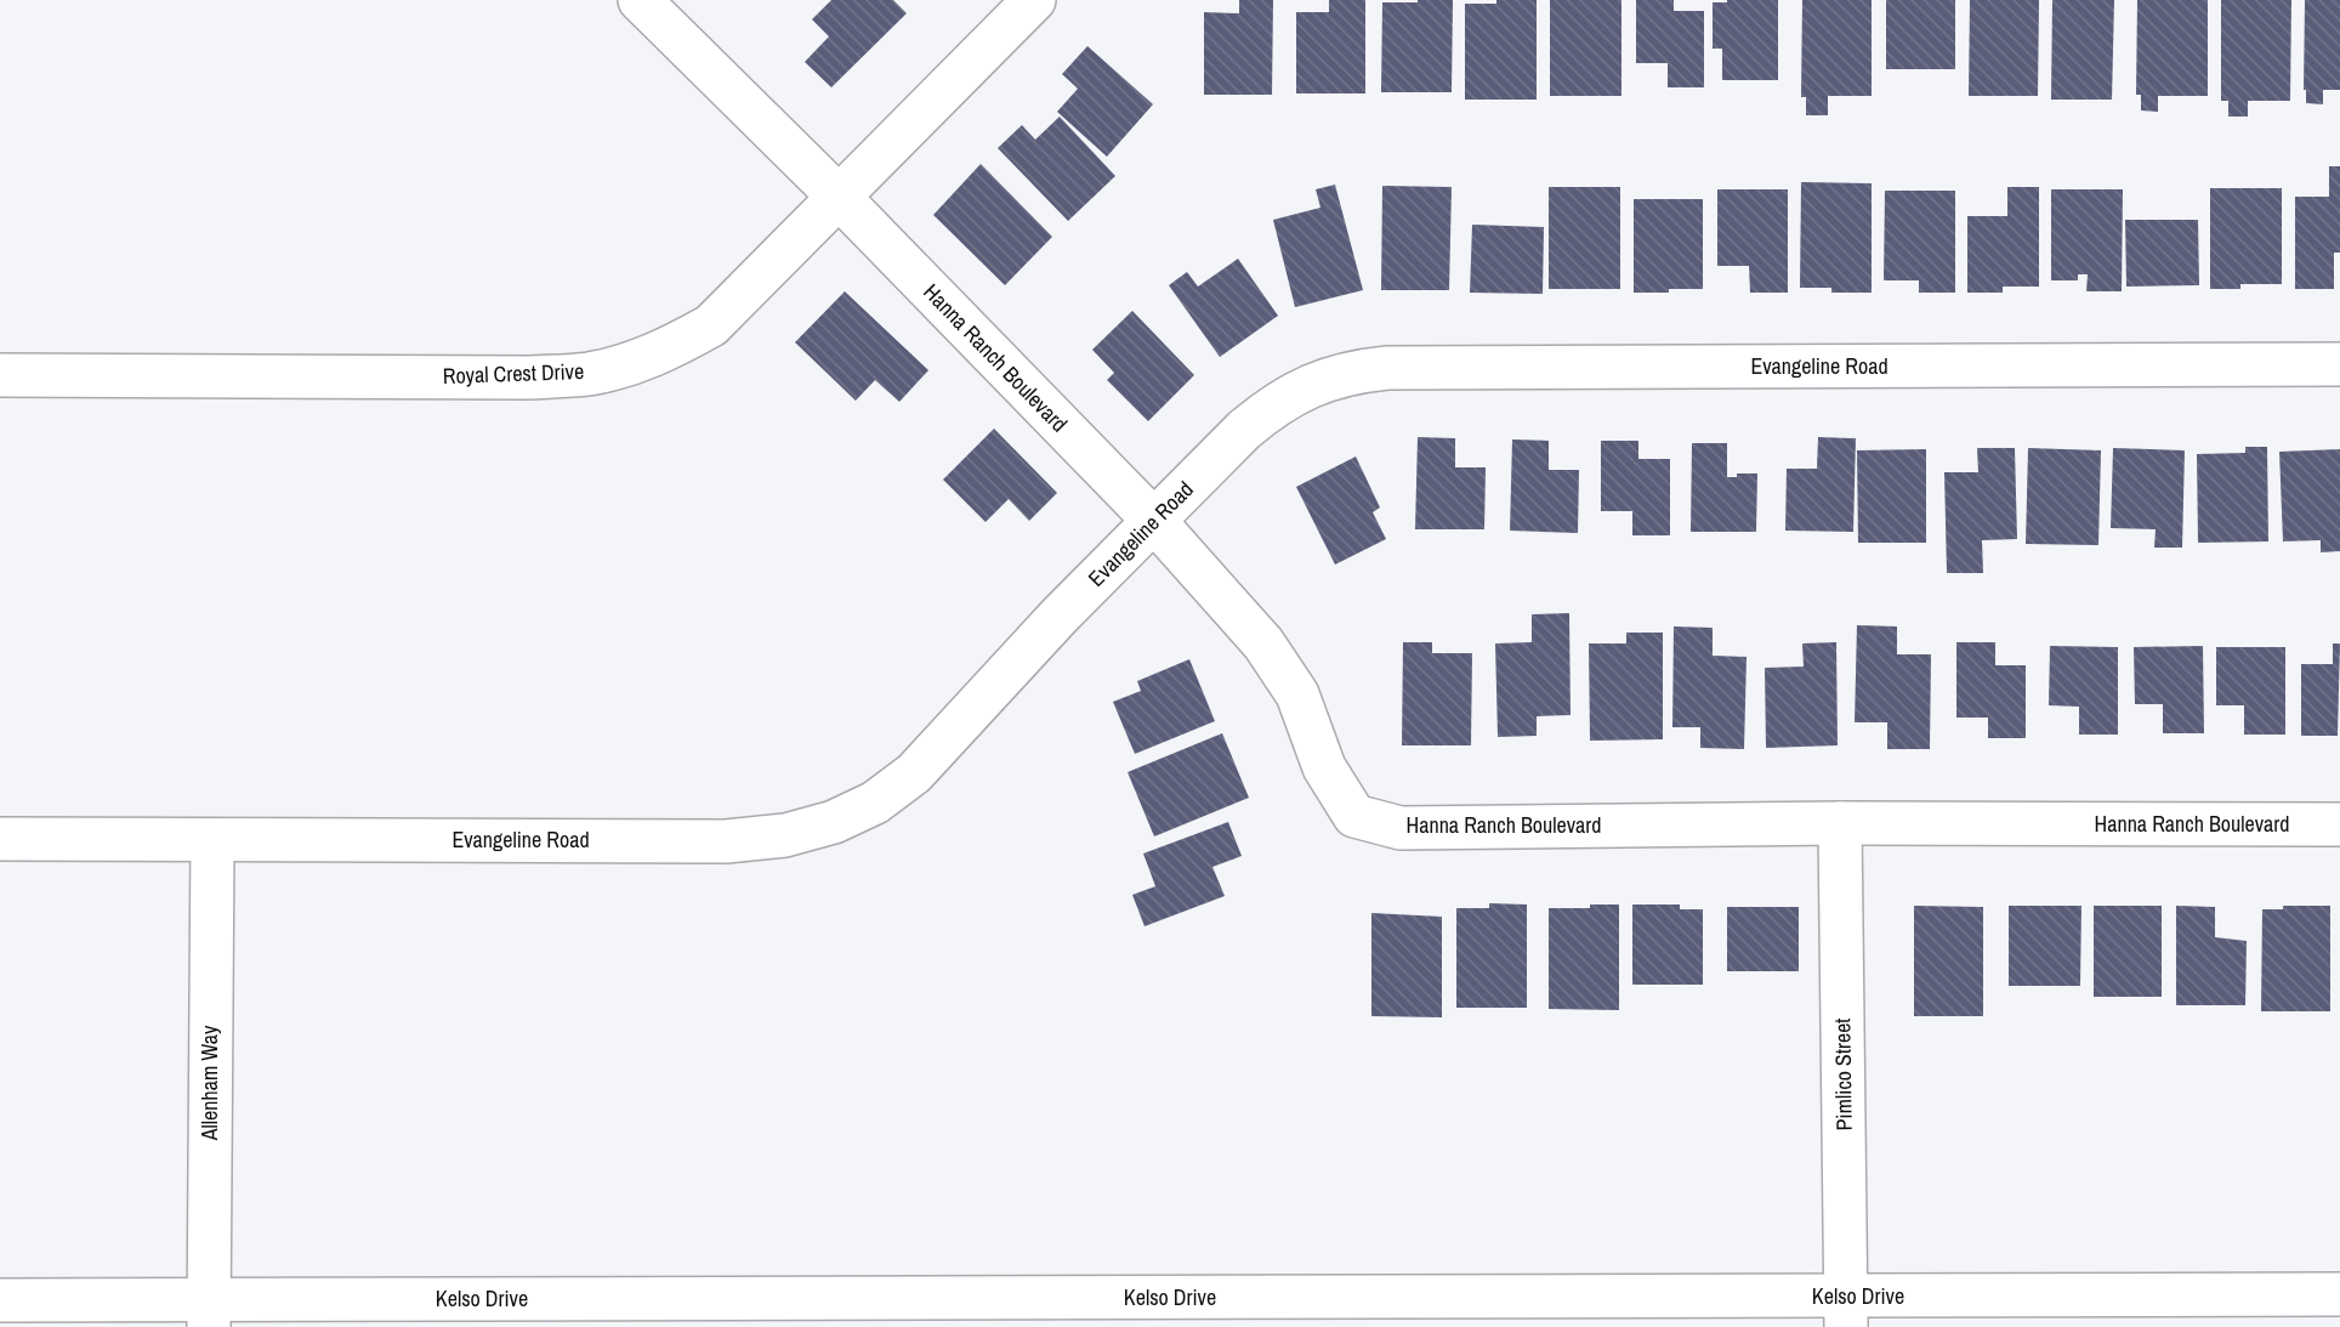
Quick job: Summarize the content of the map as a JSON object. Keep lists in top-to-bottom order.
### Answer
{
  "streets": {
    "street": [
      "Hanna Ranch Boulevard",
      "Evangeline Road",
      "Royal Crest Drive",
      "Pimlico Street",
      "Allenham Way",
      "Kelso Drive"
    ]
  },
  "crossings": [
    ["Hanna Ranch Boulevard", "Evangeline Road"],
    ["Hanna Ranch Boulevard", "Royal Crest Drive"],
    ["Hanna Ranch Boulevard", "Pimlico Street"],
    ["Evangeline Road", "Allenham Way"],
    ["Pimlico Street", "Kelso Drive"],
    ["Allenham Way", "Kelso Drive"]
  ]
}
